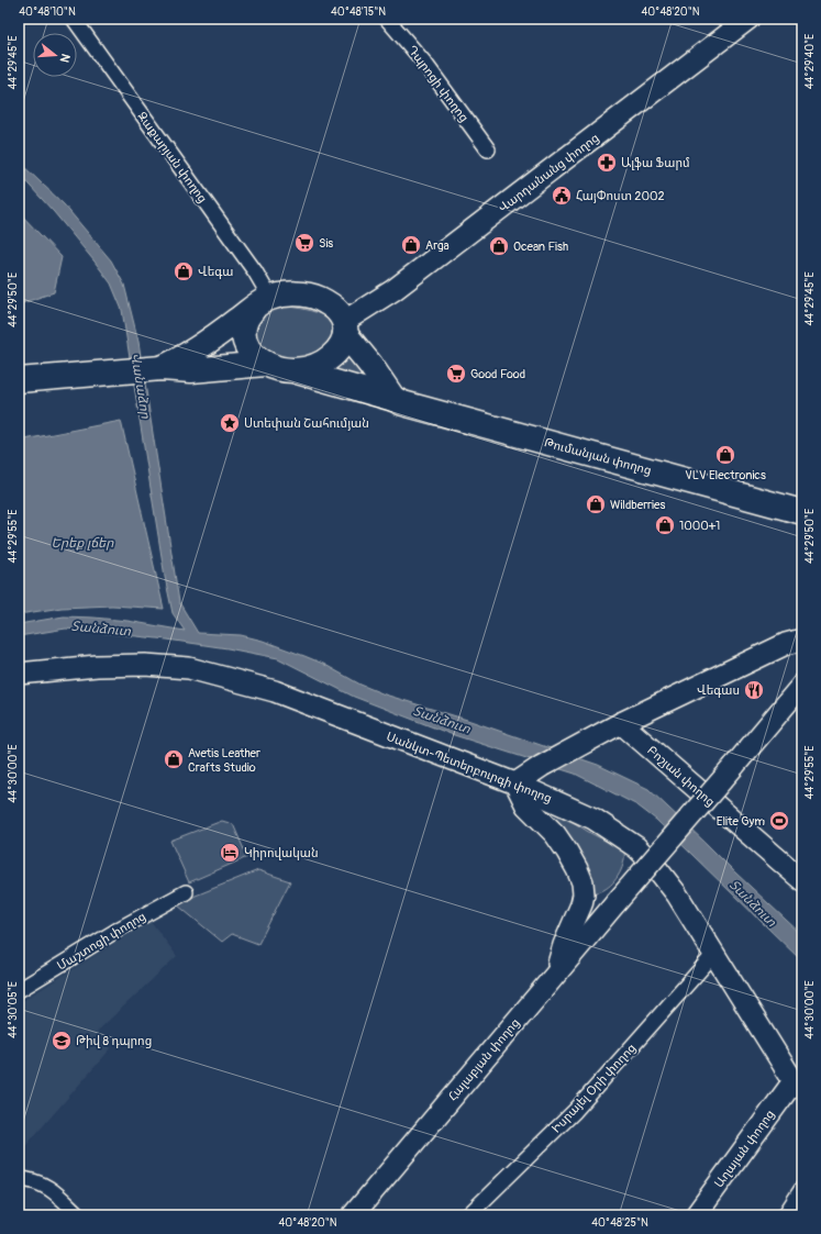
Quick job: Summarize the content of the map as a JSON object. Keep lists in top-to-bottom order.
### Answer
{
  "streets": {
    "highway": ["Թումանյան փողոց"],
    "street": [
      "Դպրոցի փողոց",
      "Զաքարյան փողոց",
      "Վարդանանց փողոց",
      "Սանկտ-Պետերբուրգի փողոց",
      "Բոշյան փողոց",
      "Մաշտոցի փողոց",
      "Հալաբյան փողոց",
      "Իսրայել Օրի փողոց",
      "Աղայան փողոց"
    ]
  },
  "crossings": [
    ["Զաքարյան փողոց", "Վարդանանց փողոց"],
    ["Զաքարյան փողոց", "Թումանյան փողոց"],
    ["Վարդանանց փողոց", "Թումանյան փողոց"],
    ["Սանկտ-Պետերբուրգի փողոց", "Իսրայել Օրի փողոց"],
    ["Սանկտ-Պետերբուրգի փողոց", "Աղայան փողոց"]
  ],
  "water": ["Վանաձոր", "Երեք լճեր", "Տանձուտ"],
  "places": {
    "pharmacy": ["Ալֆա Ֆարմ"],
    "public building": ["ՀայՓոստ 2002"],
    "supermarket": ["Sis", "Good Food"],
    "shop": [
      "Arga",
      "Ocean Fish",
      "Վեգա",
      "VLV Electronics",
      "Wildberries",
      "1000+1",
      "Avetis Leather Crafts Studio"
    ],
    "place": ["Ստեփան Շահումյան"],
    "restaurant": ["Վեգաս"],
    "sports": ["Elite Gym"],
    "hotel": ["Կիրովական"],
    "school or university": ["Թիվ 8 դպրոց"]
  },
  "north": "right",
  "coordinates": [
    "40°48'10\"N",
    "40°48'15\"N",
    "40°48'20\"N",
    "44°29'40\"E",
    "44°29'45\"E",
    "44°29'50\"E",
    "44°29'55\"E",
    "44°30'00\"E",
    "44°30'05\"E",
    "40°48'25\"N"
  ]
}
